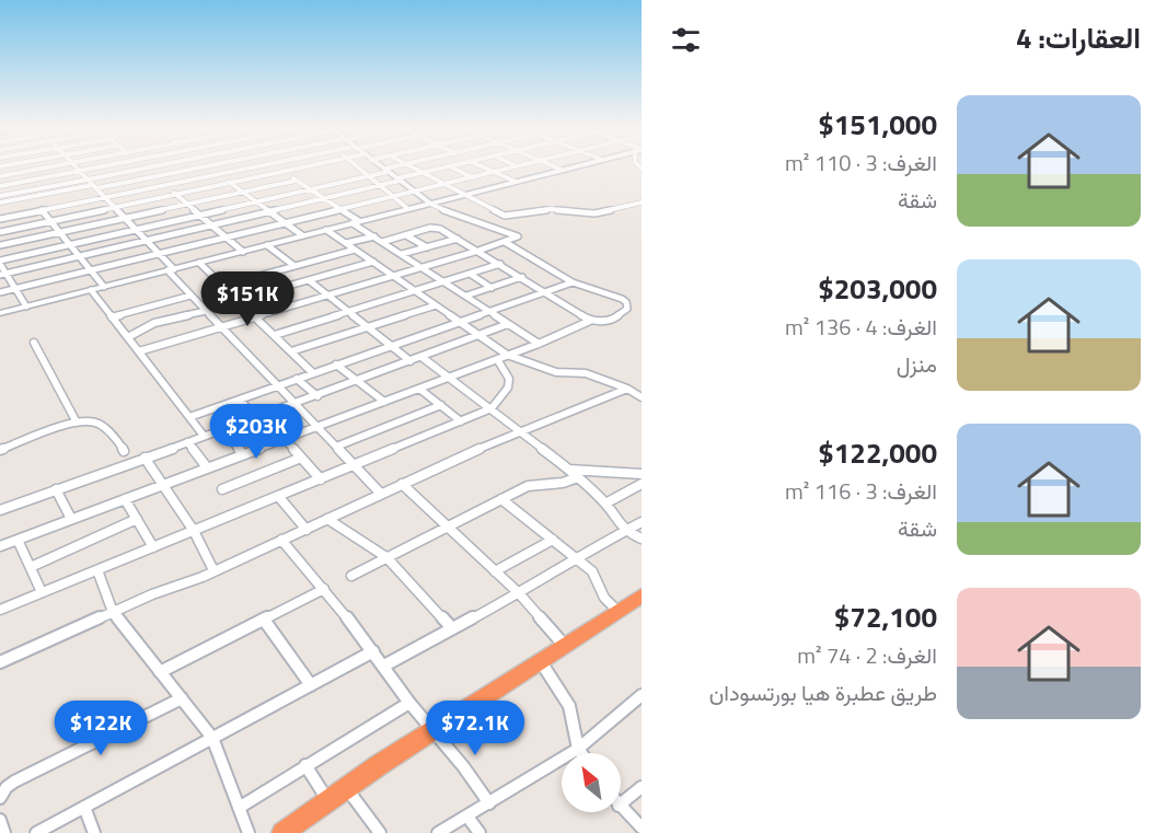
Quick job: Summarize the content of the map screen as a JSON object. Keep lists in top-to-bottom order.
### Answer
{
  "north": "top left",
  "page": {
    "heading": "العقارات: 4",
    "list": [
      {
        "name": "$151,000",
        "note": "الغرف: 3 · 110 m² · شقة"
      },
      {
        "name": "$203,000",
        "note": "الغرف: 4 · 136 m² · منزل"
      },
      {
        "name": "$122,000",
        "note": "الغرف: 3 · 116 m² · شقة"
      },
      {
        "name": "$72,100",
        "note": "الغرف: 2 · 74 m² · طريق عطبرة هيا بورتسودان"
      }
    ],
    "price": [
      "$151K",
      "$203K",
      "$122K",
      "$72.1K"
    ]
  }
}
